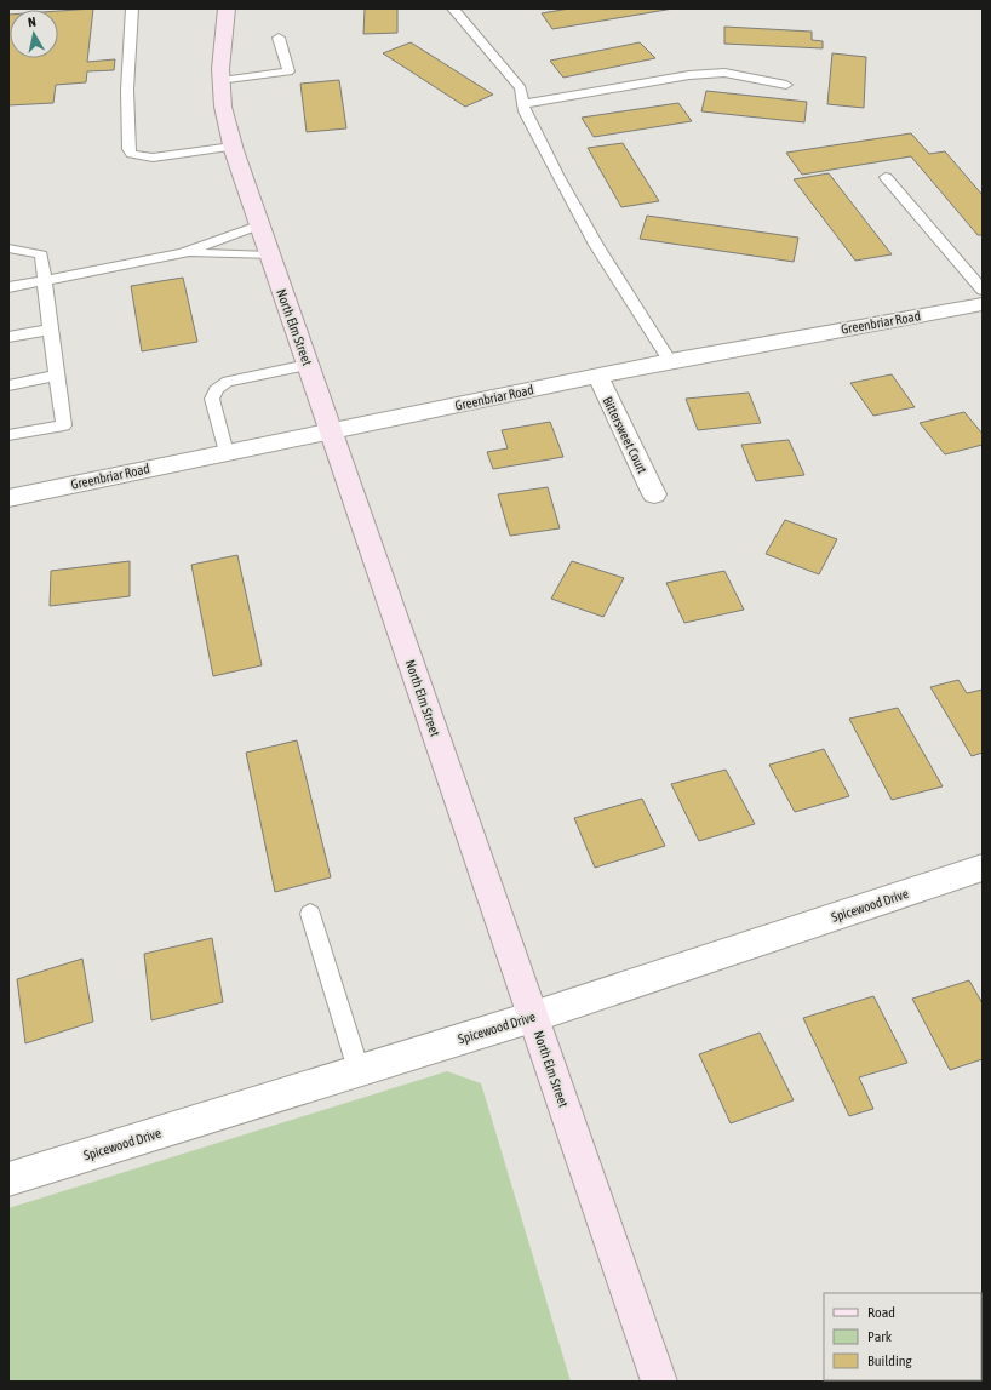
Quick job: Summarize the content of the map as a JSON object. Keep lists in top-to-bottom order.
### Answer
{
  "streets": {
    "main road": ["North Elm Street"],
    "street": ["Greenbriar Road", "Bittersweet Court", "Spicewood Drive"]
  },
  "crossings": [
    ["Greenbriar Road", "North Elm Street"],
    ["Greenbriar Road", "Bittersweet Court"],
    ["North Elm Street", "Spicewood Drive"]
  ],
  "legend": ["Road", "Park", "Building"],
  "north": "top"
}
